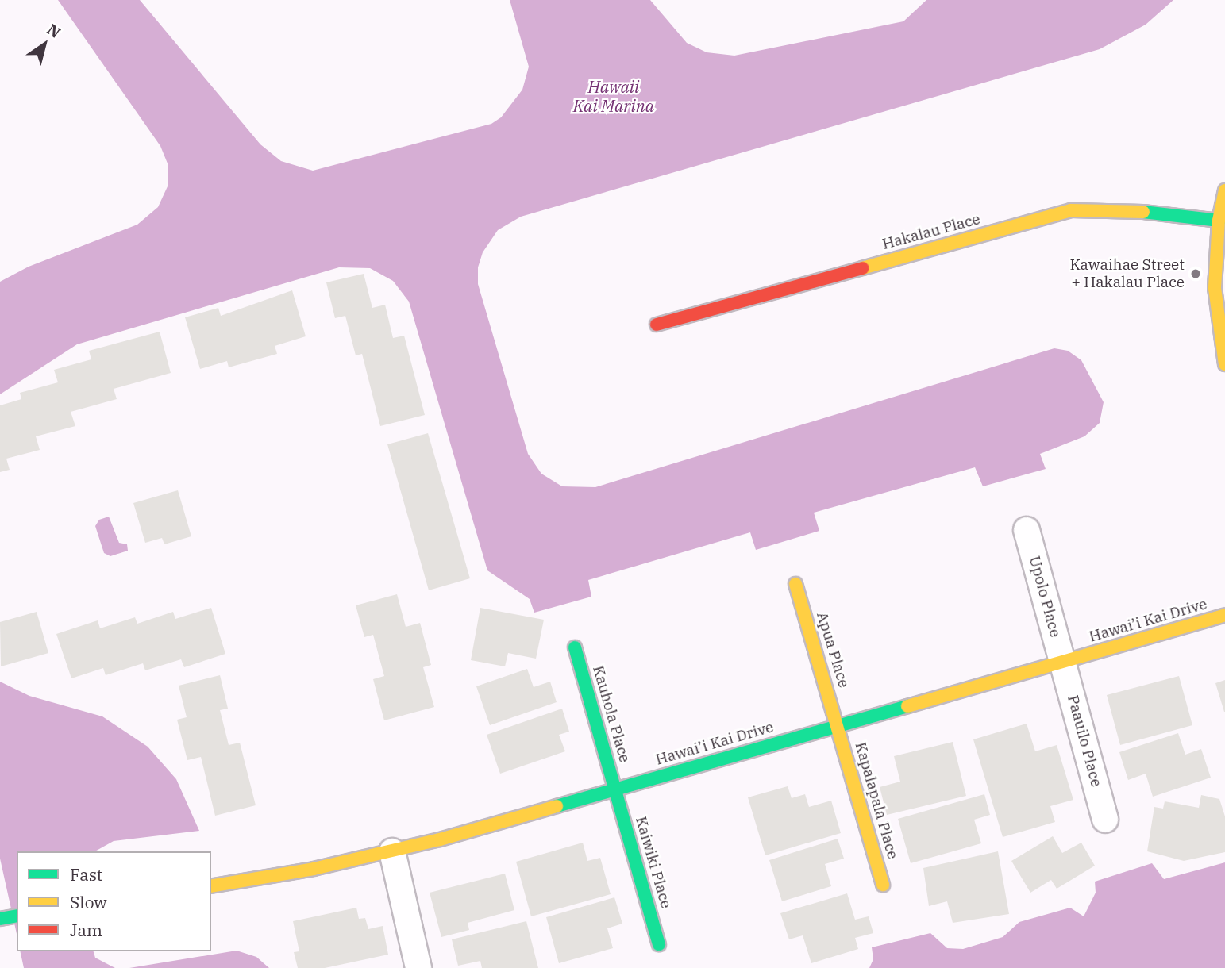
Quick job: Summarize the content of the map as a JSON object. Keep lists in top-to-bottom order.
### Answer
{
  "streets": {
    "street": [
      "Hakalau Place",
      "Upolo Place",
      "Hawai’i Kai Drive",
      "Apua Place",
      "Kauhola Place",
      "Paauilo Place",
      "Kapalapala Place",
      "Kaiwiki Place"
    ]
  },
  "crossings": [
    ["Upolo Place", "Hawai’i Kai Drive"],
    ["Upolo Place", "Paauilo Place"],
    ["Hawai’i Kai Drive", "Apua Place"],
    ["Hawai’i Kai Drive", "Kauhola Place"],
    ["Hawai’i Kai Drive", "Paauilo Place"],
    ["Hawai’i Kai Drive", "Kapalapala Place"],
    ["Hawai’i Kai Drive", "Kaiwiki Place"],
    ["Apua Place", "Kapalapala Place"],
    ["Kauhola Place", "Kaiwiki Place"]
  ],
  "water": ["Hawaii Kai Marina"],
  "places": ["Kawaihae Street + Hakalau Place"],
  "legend": ["Fast", "Slow", "Jam"],
  "north": "top right"
}
